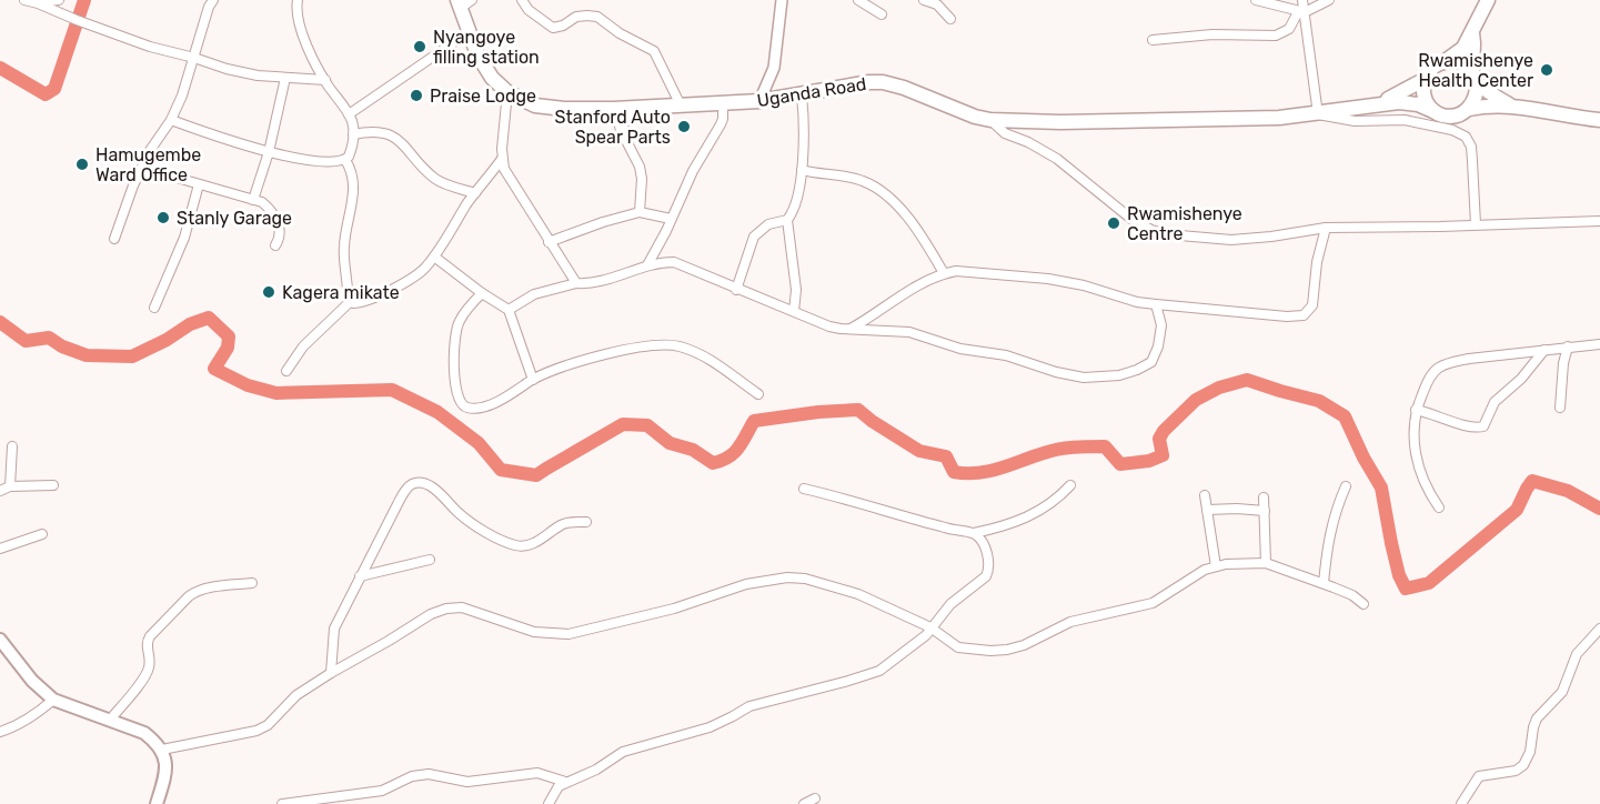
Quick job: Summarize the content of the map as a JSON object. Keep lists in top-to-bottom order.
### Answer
{
  "streets": {
    "main road": ["Uganda Road"]
  },
  "places": [
    "Nyangoye filling station",
    "Rwamishenye Health Center",
    "Praise Lodge",
    "Stanford Auto Spear Parts",
    "Hamugembe Ward Office",
    "Stanly Garage",
    "Rwamishenye Centre",
    "Kagera mikate"
  ]
}
